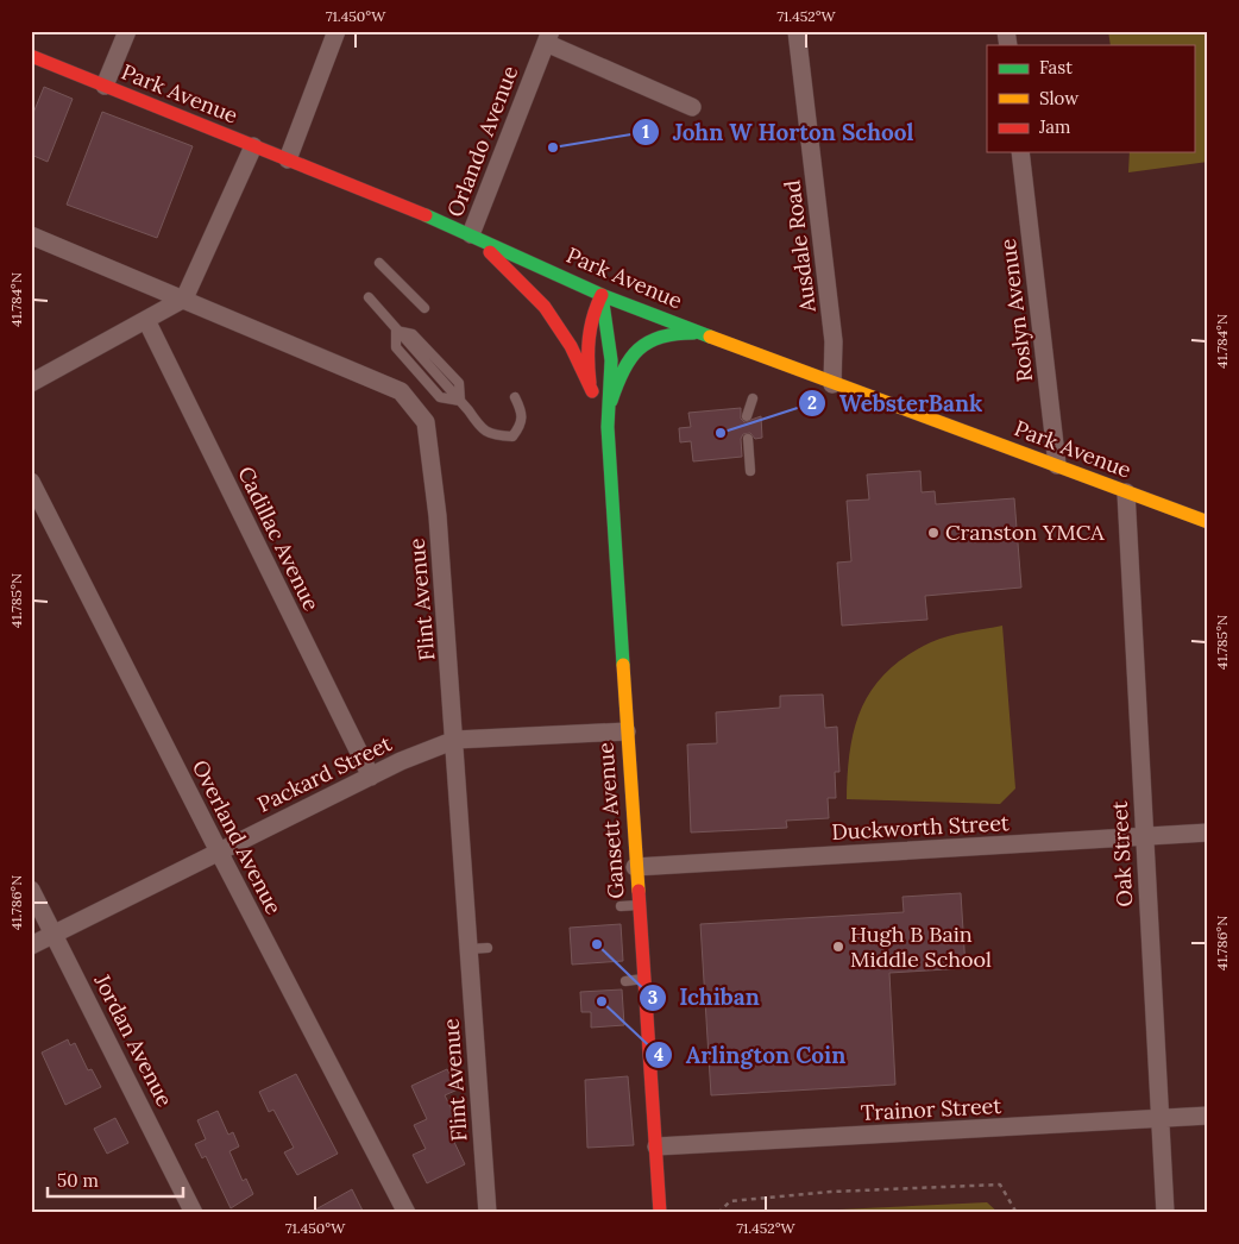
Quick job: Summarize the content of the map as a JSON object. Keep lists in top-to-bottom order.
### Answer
{
  "streets": {
    "main road": ["Park Avenue", "Gansett Avenue"],
    "street": [
      "Orlando Avenue",
      "Ausdale Road",
      "Roslyn Avenue",
      "Cadillac Avenue",
      "Flint Avenue",
      "Packard Street",
      "Duckworth Street",
      "Overland Avenue",
      "Oak Street",
      "Jordan Avenue",
      "Trainor Street"
    ]
  },
  "crossings": [
    ["Park Avenue", "Orlando Avenue"],
    ["Park Avenue", "Ausdale Road"],
    ["Park Avenue", "Roslyn Avenue"],
    ["Park Avenue", "Gansett Avenue"],
    ["Park Avenue", "Oak Street"],
    ["Cadillac Avenue", "Packard Street"],
    ["Flint Avenue", "Packard Street"],
    ["Packard Street", "Gansett Avenue"],
    ["Packard Street", "Overland Avenue"],
    ["Packard Street", "Jordan Avenue"],
    ["Gansett Avenue", "Duckworth Street"],
    ["Gansett Avenue", "Trainor Street"],
    ["Duckworth Street", "Oak Street"],
    ["Oak Street", "Trainor Street"]
  ],
  "places": [
    "John W Horton School",
    "WebsterBank",
    "Cranston YMCA",
    "Ichiban",
    "Hugh B Bain Middle School",
    "Arlington Coin"
  ],
  "legend": ["Fast", "Slow", "Jam"],
  "scale_bar": "50 m",
  "coordinates": [
    "71.450°W",
    "71.452°W",
    "41.784°N",
    "41.785°N",
    "41.786°N"
  ]
}
